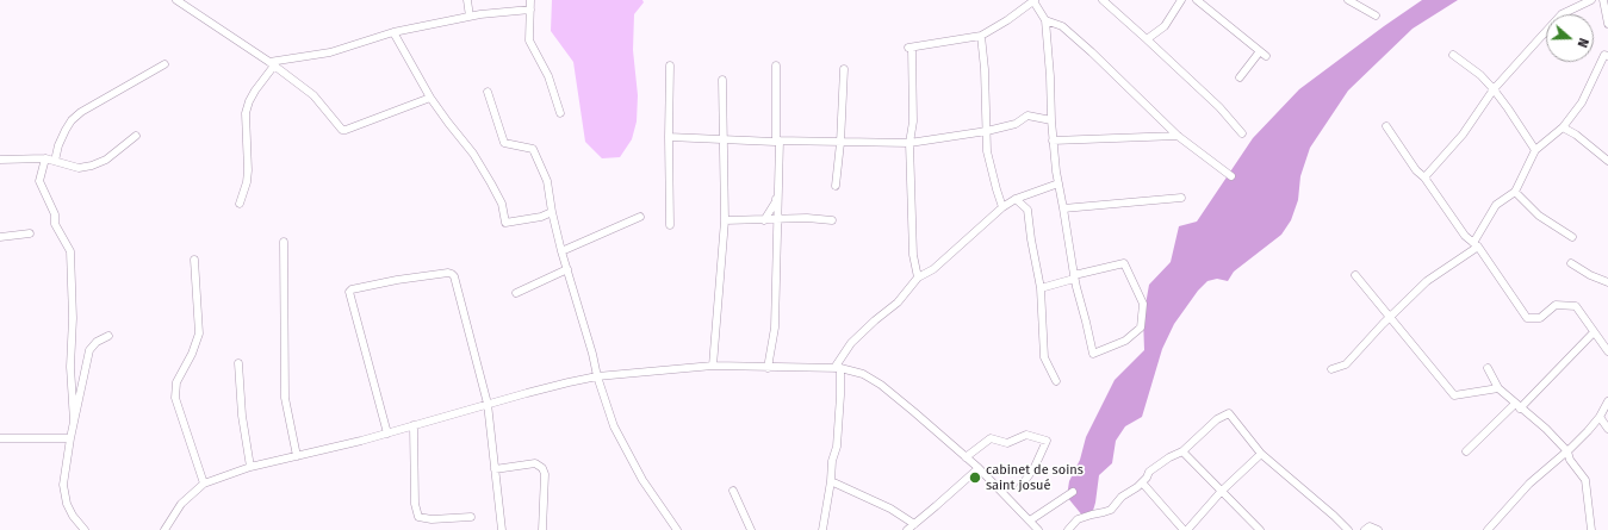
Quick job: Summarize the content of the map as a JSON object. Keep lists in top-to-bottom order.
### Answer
{
  "places": ["cabinet de soins saint josué"],
  "north": "right"
}
